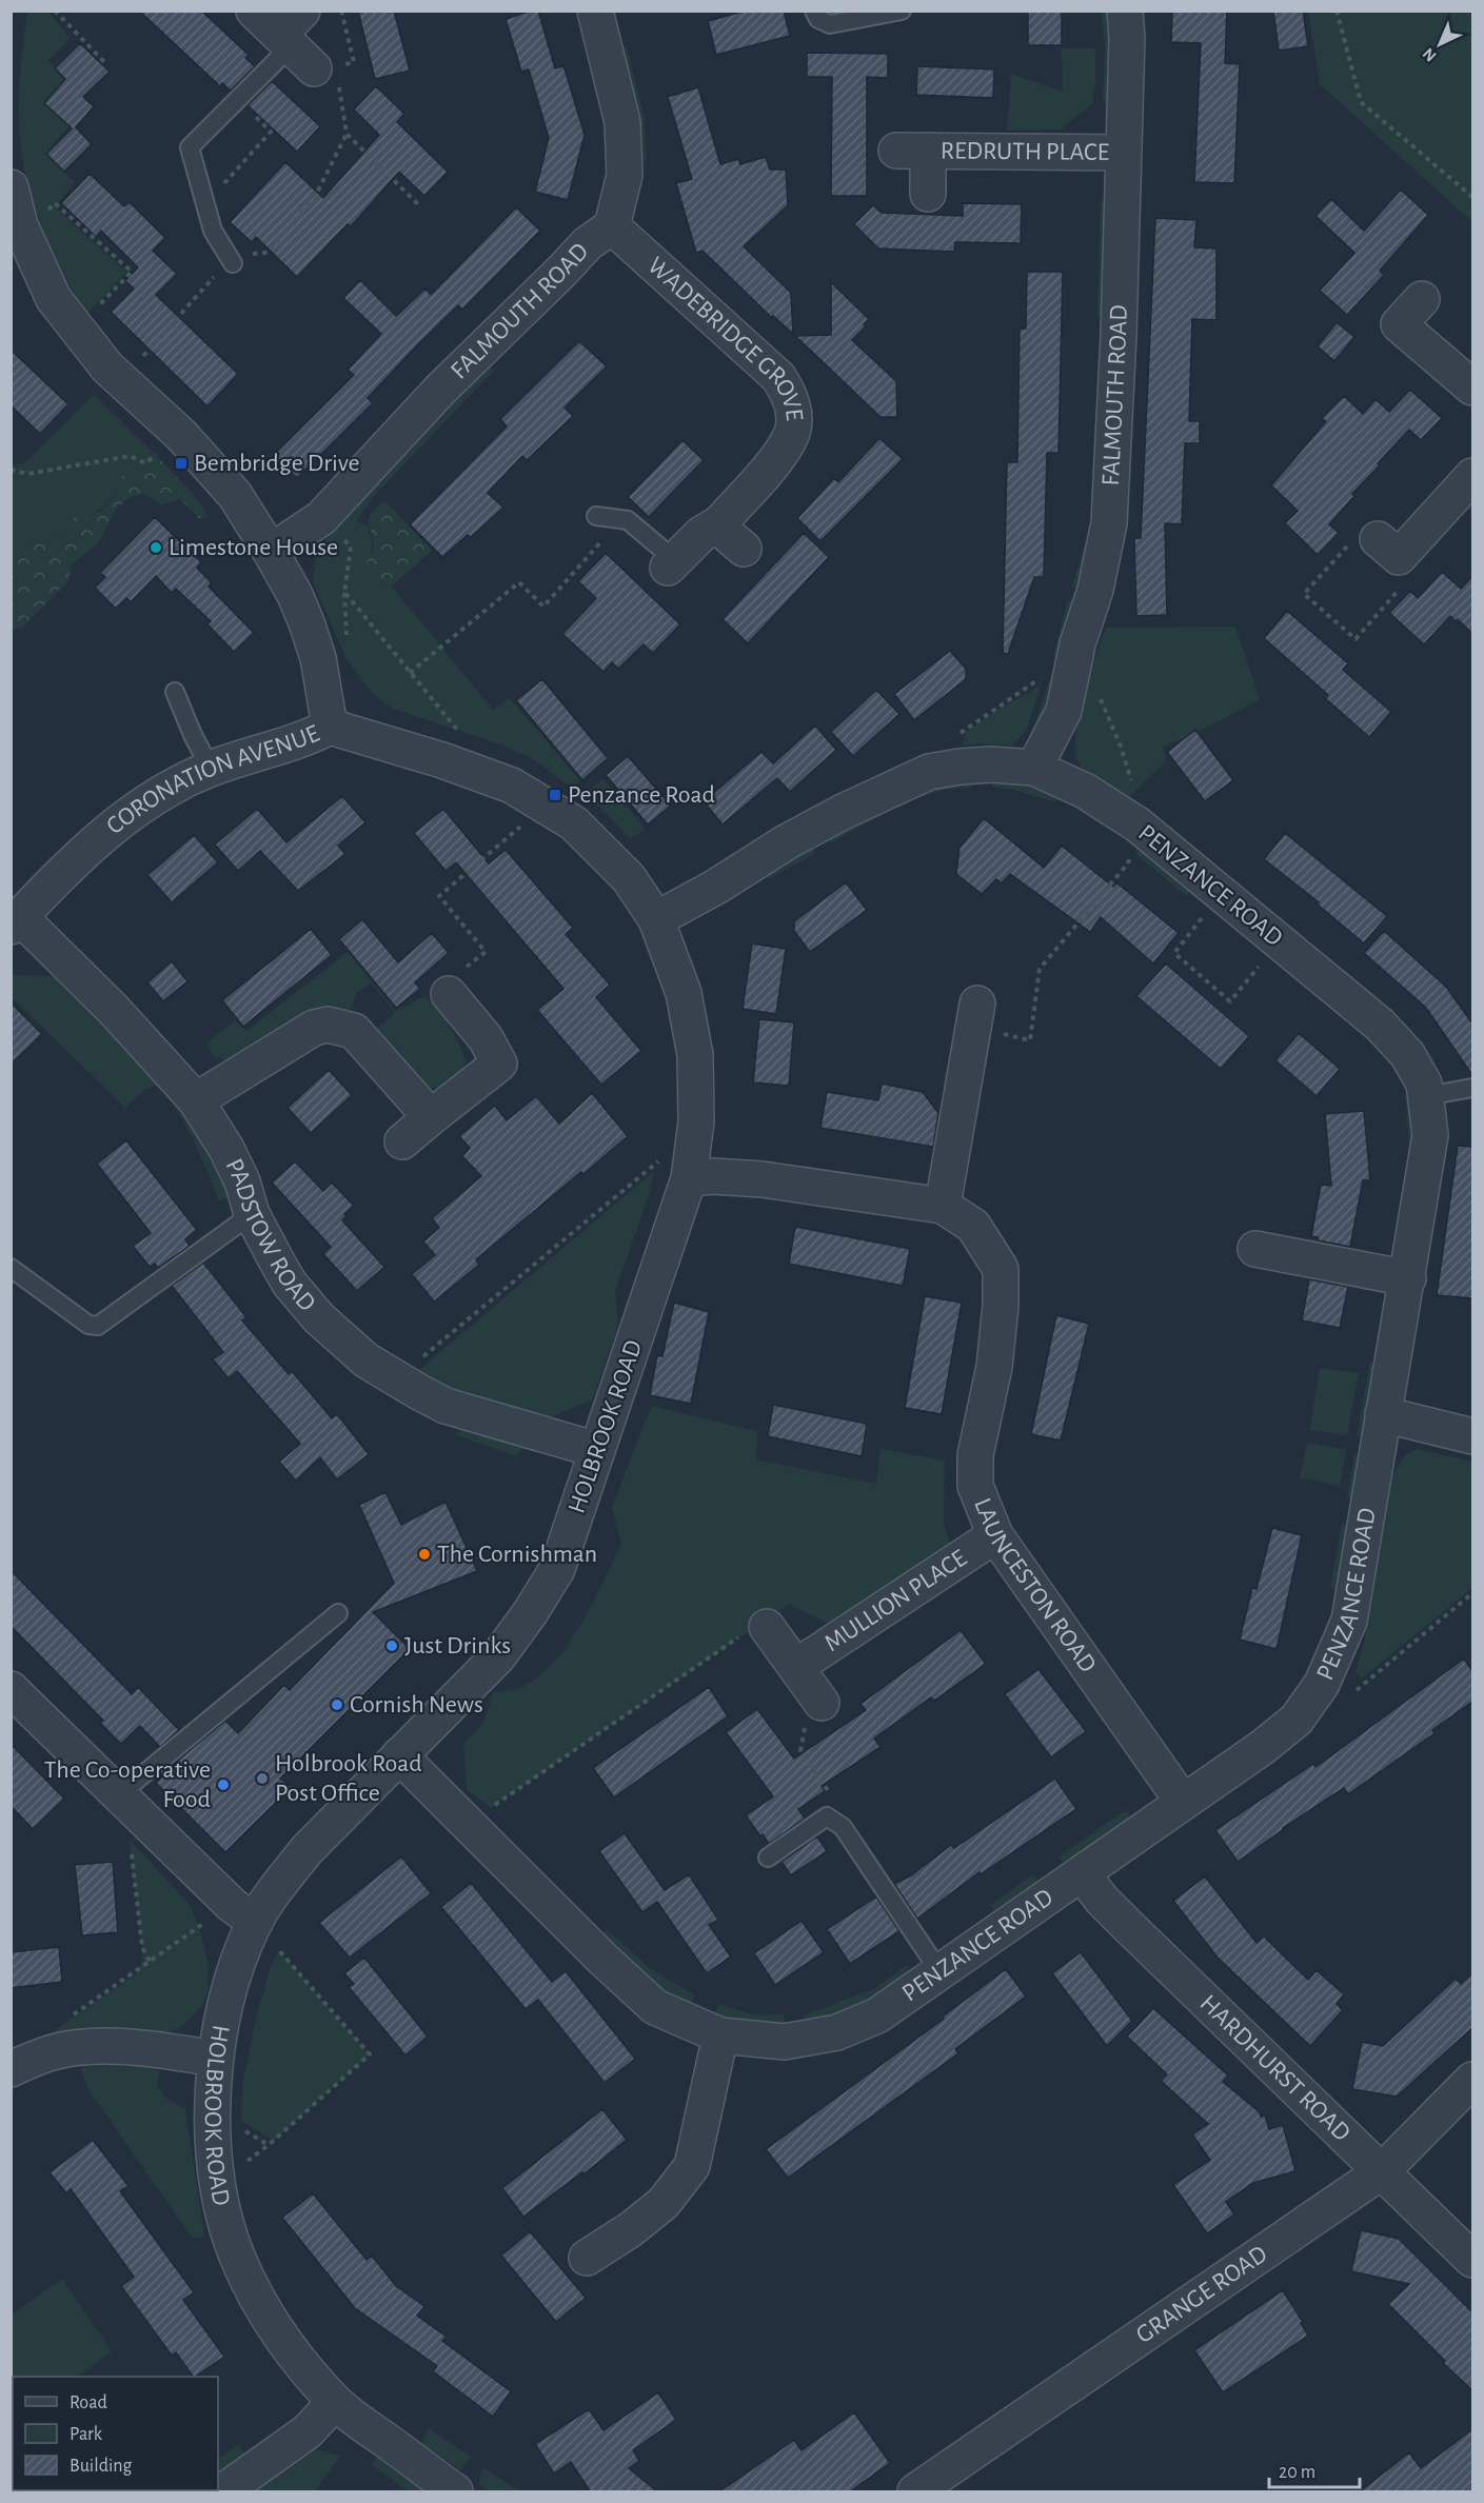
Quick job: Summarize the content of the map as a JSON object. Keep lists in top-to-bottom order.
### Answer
{
  "streets": {
    "street": [
      "REDRUTH PLACE",
      "FALMOUTH ROAD",
      "WADEBRIDGE GROVE",
      "CORONATION AVENUE",
      "PENZANCE ROAD",
      "PADSTOW ROAD",
      "HOLBROOK ROAD",
      "LAUNCESTON ROAD",
      "MULLION PLACE",
      "HARDHURST ROAD",
      "GRANGE ROAD"
    ]
  },
  "crossings": [
    ["REDRUTH PLACE", "FALMOUTH ROAD"],
    ["FALMOUTH ROAD", "WADEBRIDGE GROVE"],
    ["FALMOUTH ROAD", "PENZANCE ROAD"],
    ["CORONATION AVENUE", "PENZANCE ROAD"],
    ["CORONATION AVENUE", "PADSTOW ROAD"],
    ["CORONATION AVENUE", "HOLBROOK ROAD"],
    ["PENZANCE ROAD", "HOLBROOK ROAD"],
    ["PENZANCE ROAD", "LAUNCESTON ROAD"],
    ["PENZANCE ROAD", "HARDHURST ROAD"],
    ["PADSTOW ROAD", "HOLBROOK ROAD"],
    ["HOLBROOK ROAD", "LAUNCESTON ROAD"],
    ["LAUNCESTON ROAD", "MULLION PLACE"],
    ["HARDHURST ROAD", "GRANGE ROAD"]
  ],
  "places": {
    "transit": ["Bembridge Drive", "Penzance Road"],
    "other": [
      "Limestone House",
      "The Cornishman",
      "Just Drinks",
      "Cornish News",
      "Holbrook Road Post Office",
      "The Co-operative Food"
    ]
  },
  "legend": ["Road", "Park", "Building"],
  "scale_bar": "20 m",
  "north": "bottom left"
}
